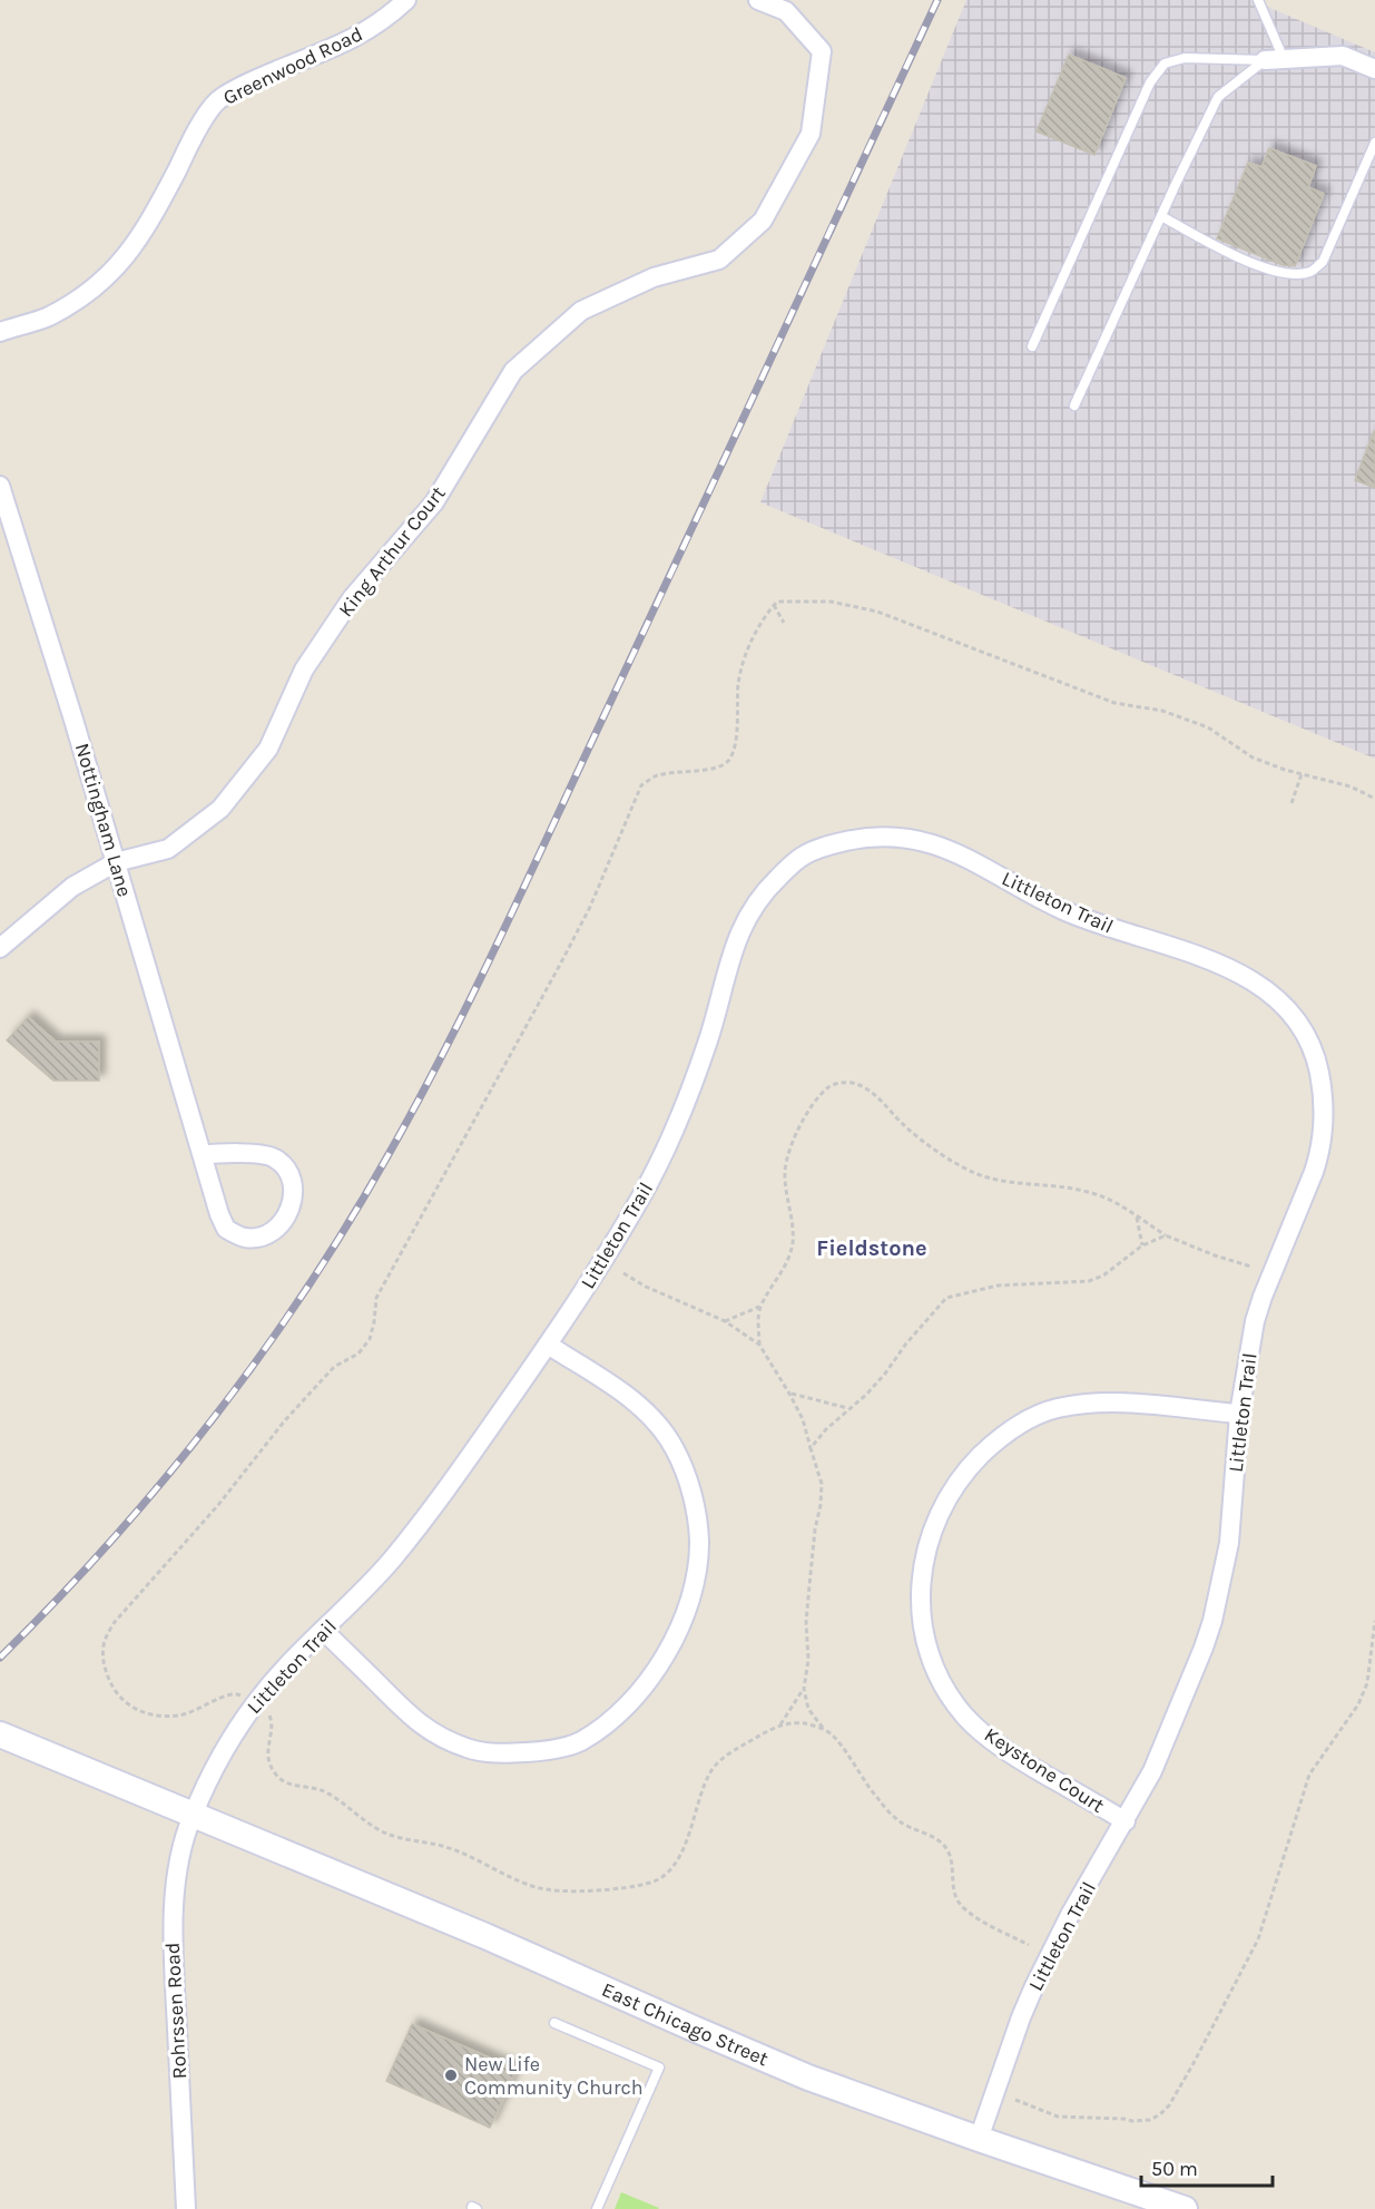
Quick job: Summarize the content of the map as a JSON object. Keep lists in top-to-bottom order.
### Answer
{
  "streets": {
    "main road": ["East Chicago Street"],
    "street": [
      "Greenwood Road",
      "King Arthur Court",
      "Nottingham Lane",
      "Littleton Trail",
      "Keystone Court",
      "Rohrssen Road"
    ]
  },
  "crossings": [
    ["King Arthur Court", "Nottingham Lane"],
    ["Littleton Trail", "Keystone Court"],
    ["Littleton Trail", "Rohrssen Road"],
    ["Littleton Trail", "East Chicago Street"],
    ["Rohrssen Road", "East Chicago Street"]
  ],
  "districts": ["Fieldstone"],
  "places": ["New Life Community Church"],
  "scale_bar": "50 m"
}
